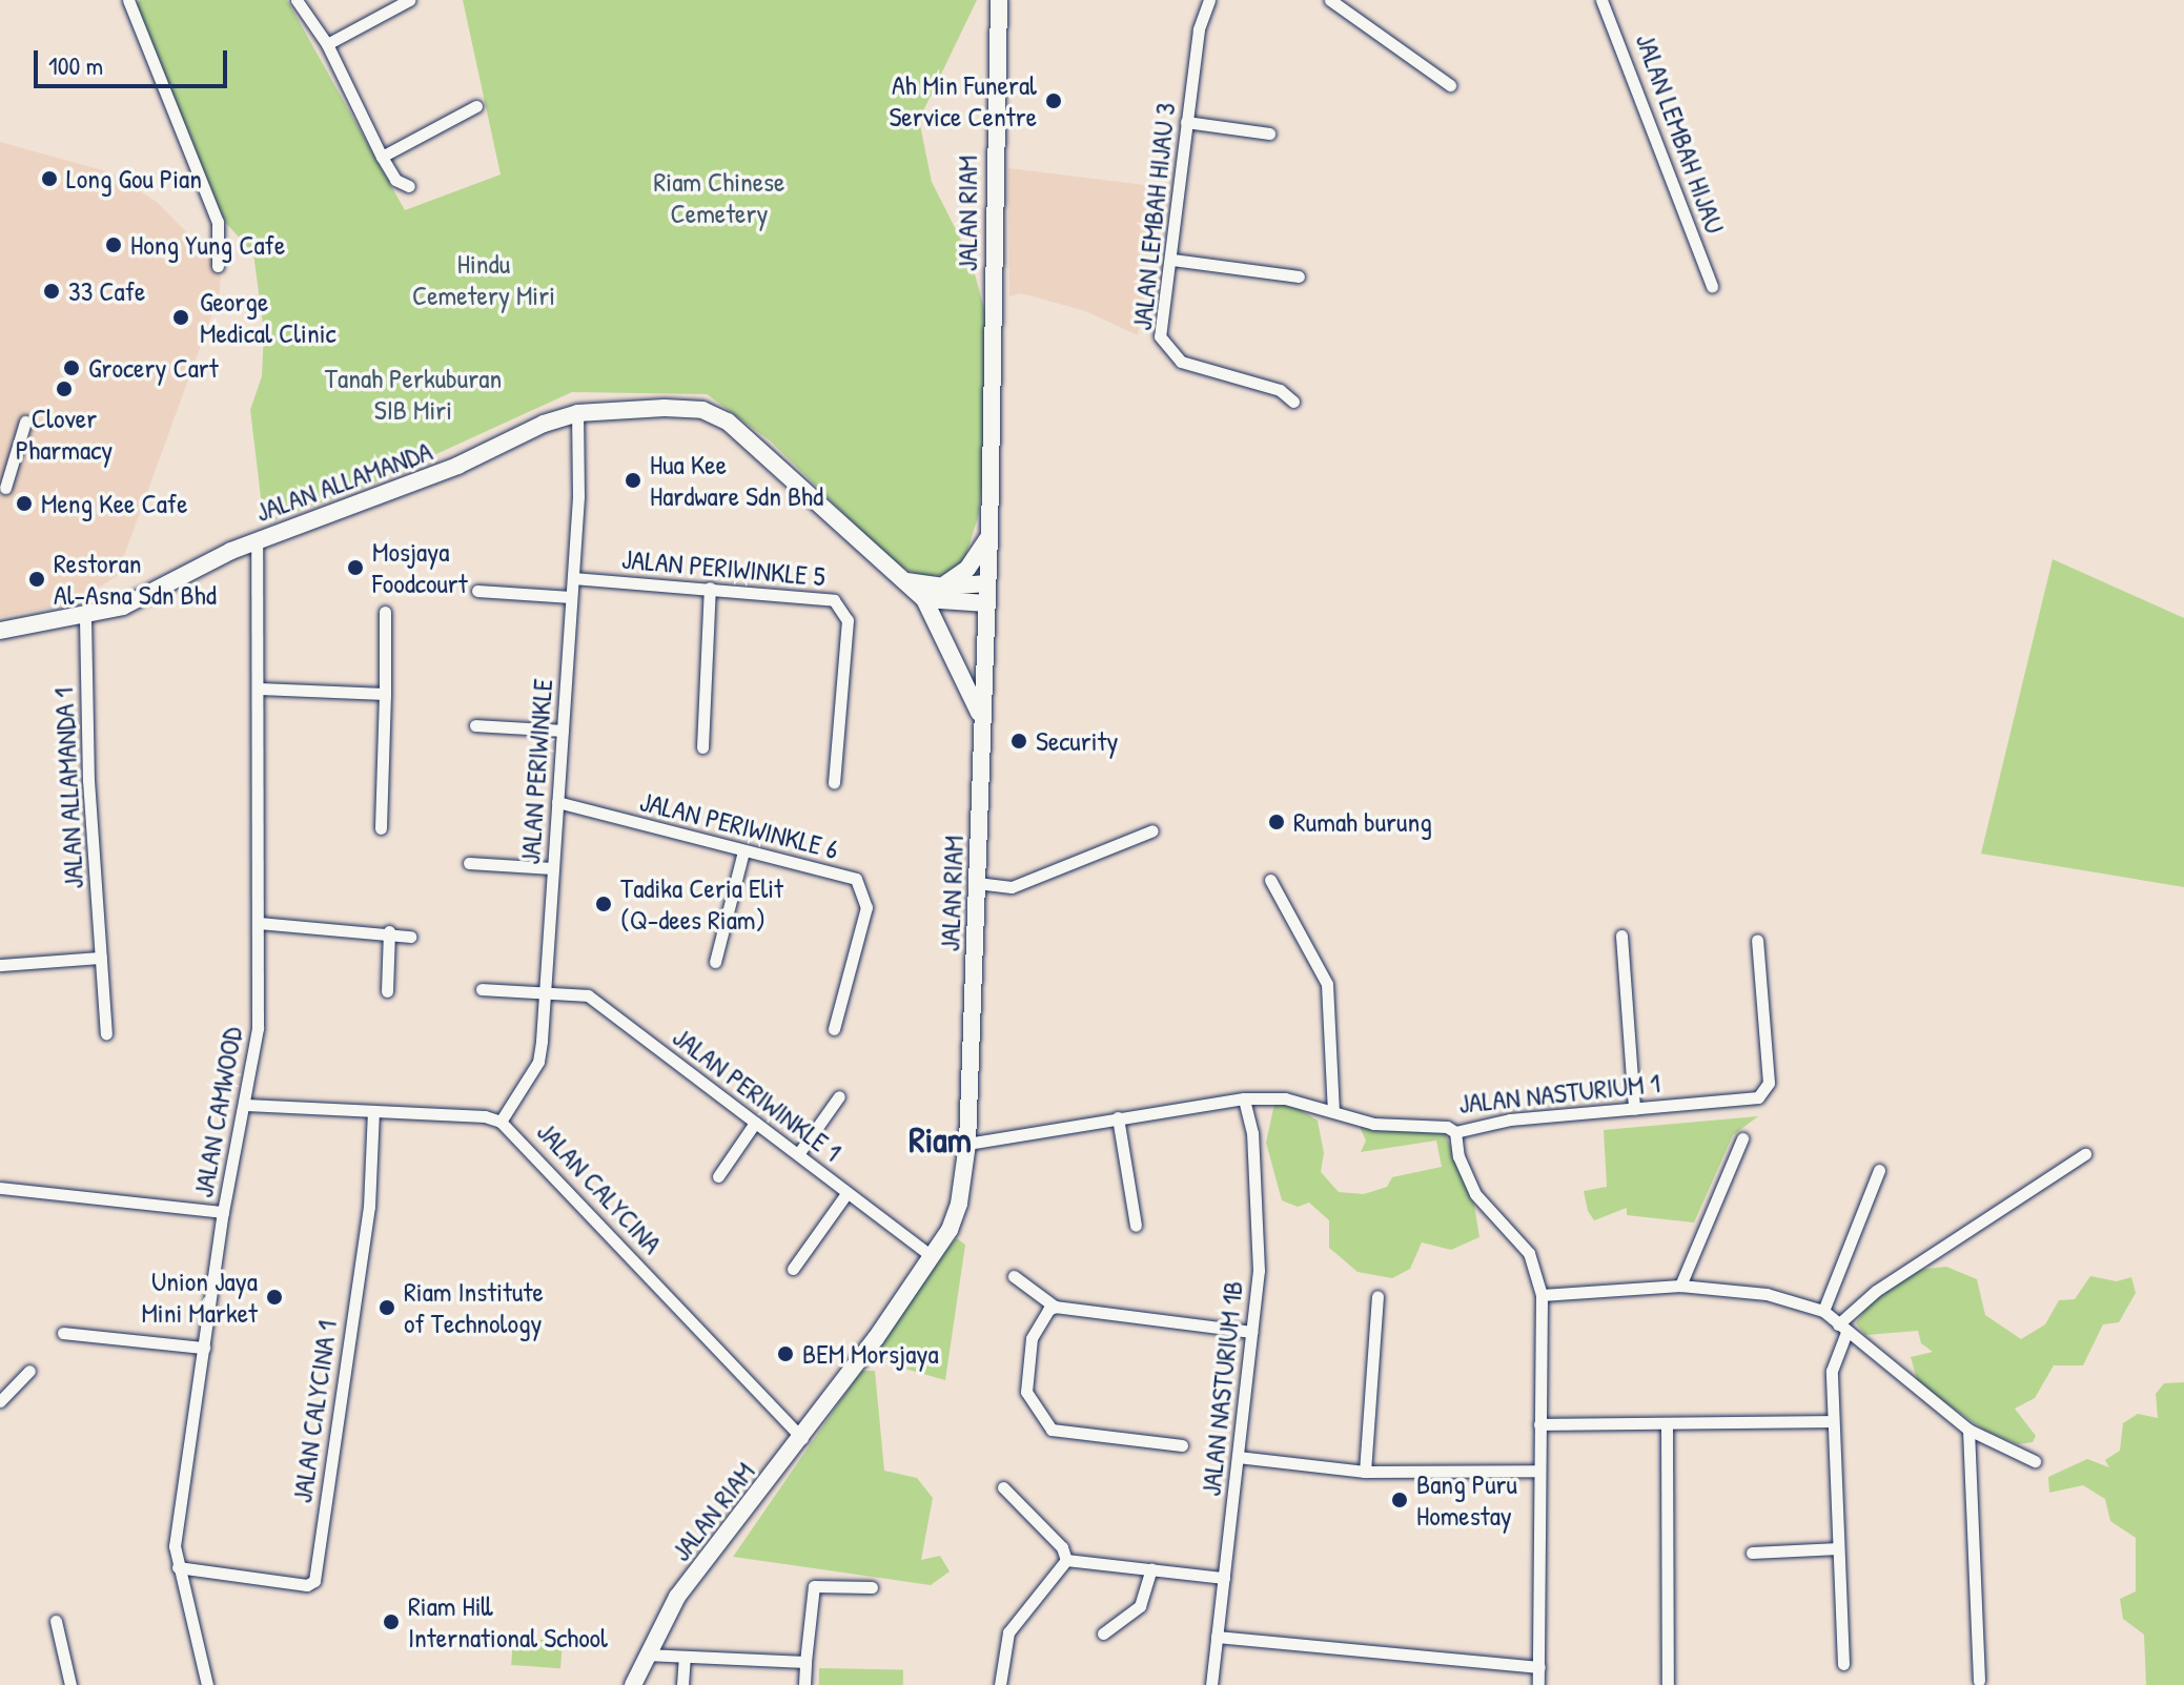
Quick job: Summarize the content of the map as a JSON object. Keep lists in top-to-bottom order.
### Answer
{
  "streets": {
    "main road": ["JALAN RIAM", "JALAN ALLAMANDA"],
    "street": [
      "JALAN LEMBAH HIJAU",
      "JALAN LEMBAH HIJAU 3",
      "JALAN PERIWINKLE 5",
      "JALAN PERIWINKLE",
      "JALAN ALLAMANDA 1",
      "JALAN PERIWINKLE 6",
      "JALAN NASTURIUM 1",
      "JALAN PERIWINKLE 1",
      "JALAN CAMWOOD",
      "JALAN CALYCINA",
      "JALAN NASTURIUM 1B",
      "JALAN CALYCINA 1"
    ]
  },
  "crossings": [
    ["JALAN RIAM", "JALAN ALLAMANDA"],
    ["JALAN RIAM", "JALAN NASTURIUM 1"],
    ["JALAN RIAM", "JALAN PERIWINKLE 1"],
    ["JALAN RIAM", "JALAN CALYCINA"],
    ["JALAN ALLAMANDA", "JALAN PERIWINKLE"],
    ["JALAN ALLAMANDA", "JALAN ALLAMANDA 1"],
    ["JALAN ALLAMANDA", "JALAN CAMWOOD"],
    ["JALAN PERIWINKLE 5", "JALAN PERIWINKLE"],
    ["JALAN PERIWINKLE", "JALAN PERIWINKLE 6"],
    ["JALAN PERIWINKLE", "JALAN PERIWINKLE 1"],
    ["JALAN PERIWINKLE", "JALAN CALYCINA"],
    ["JALAN NASTURIUM 1", "JALAN NASTURIUM 1B"],
    ["JALAN CAMWOOD", "JALAN CALYCINA"],
    ["JALAN CAMWOOD", "JALAN CALYCINA 1"],
    ["JALAN CALYCINA", "JALAN CALYCINA 1"]
  ],
  "districts": ["Riam"],
  "parks": ["Riam Chinese Cemetery", "Hindu Cemetery Miri", "Tanah Perkuburan SIB Miri"],
  "places": [
    "Ah Min Funeral Service Centre",
    "Long Gou Pian",
    "Hong Yung Cafe",
    "33 Cafe",
    "George Medical Clinic",
    "Grocery Cart",
    "Clover Pharmacy",
    "Hua Kee Hardware Sdn Bhd",
    "Meng Kee Cafe",
    "Mosjaya Foodcourt",
    "Restoran Al-Asna Sdn Bhd",
    "Security",
    "Rumah burung",
    "Tadika Ceria Elit (Q-dees Riam)",
    "Union Jaya Mini Market",
    "Riam Institute of Technology",
    "BEM Morsjaya",
    "Bang Puru Homestay",
    "Riam Hill International School"
  ],
  "scale_bar": "100 m"
}
